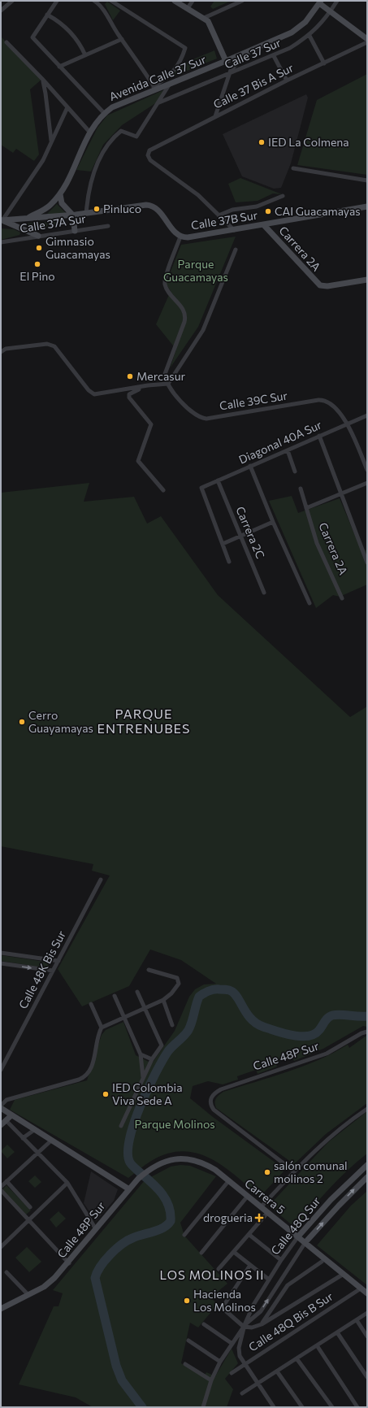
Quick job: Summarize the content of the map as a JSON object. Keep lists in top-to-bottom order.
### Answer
{
  "streets": {
    "main road": [
      "Avenida Calle 37 Sur",
      "Calle 37B Sur",
      "Calle 37A Sur",
      "Carrera 2A",
      "Calle 48P Sur",
      "Carrera 5",
      "Calle 48Q Sur"
    ],
    "street": [
      "Calle 37 Sur",
      "Calle 37 Bis A Sur",
      "Calle 39C Sur",
      "Diagonal 40A Sur",
      "Carrera 2C",
      "Calle 48K Bis Sur",
      "Calle 48Q Bis B Sur"
    ]
  },
  "crossings": [
    ["Avenida Calle 37 Sur", "Calle 37A Sur"],
    ["Calle 37B Sur", "Calle 37A Sur"],
    ["Calle 37B Sur", "Carrera 2A"],
    ["Calle 39C Sur", "Diagonal 40A Sur"],
    ["Diagonal 40A Sur", "Carrera 2C"],
    ["Calle 48P Sur", "Carrera 5"],
    ["Carrera 5", "Calle 48Q Sur"],
    ["Carrera 5", "Calle 48Q Bis B Sur"]
  ],
  "districts": ["PARQUE ENTRENUBES", "LOS MOLINOS II"],
  "parks": ["Parque Guacamayas", "Parque Molinos"],
  "places": {
    "other": [
      "IED La Colmena",
      "Pinluco",
      "CAI Guacamayas",
      "Gimnasio Guacamayas",
      "El Pino",
      "Mercasur",
      "Cerro Guayamayas",
      "IED Colombia Viva Sede A",
      "salón comunal molinos 2",
      "Hacienda Los Molinos"
    ],
    "health": ["drogueria"]
  }
}
